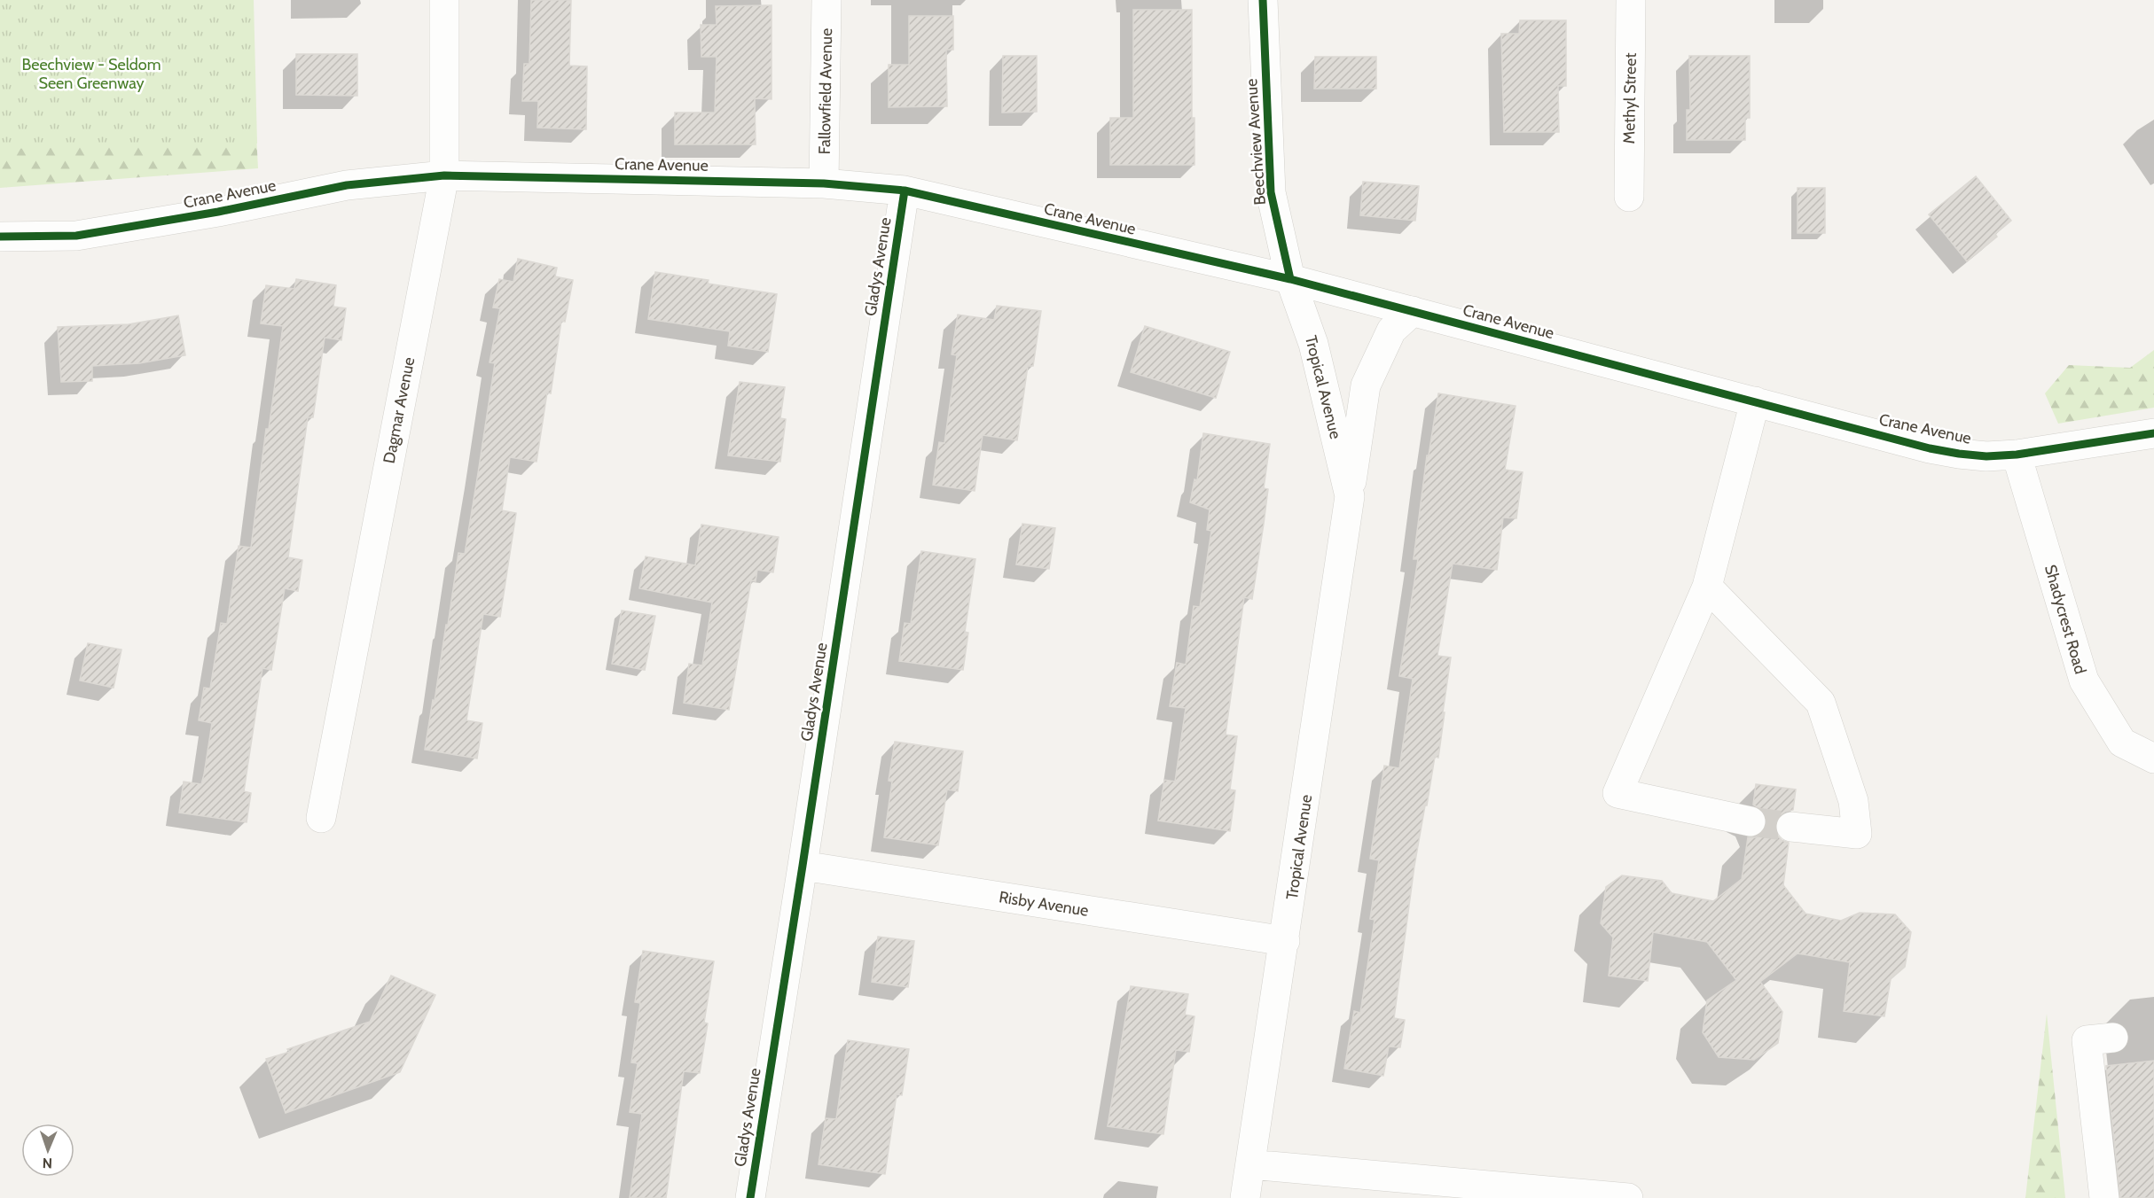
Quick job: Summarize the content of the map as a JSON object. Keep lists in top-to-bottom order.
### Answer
{
  "streets": {
    "street": [
      "Fallowfield Avenue",
      "Methyl Street",
      "Beechview Avenue",
      "Crane Avenue",
      "Gladys Avenue",
      "Tropical Avenue",
      "Dagmar Avenue",
      "Shadycrest Road",
      "Risby Avenue"
    ]
  },
  "crossings": [
    ["Fallowfield Avenue", "Crane Avenue"],
    ["Beechview Avenue", "Crane Avenue"],
    ["Beechview Avenue", "Tropical Avenue"],
    ["Crane Avenue", "Gladys Avenue"],
    ["Crane Avenue", "Tropical Avenue"],
    ["Crane Avenue", "Dagmar Avenue"],
    ["Crane Avenue", "Shadycrest Road"],
    ["Gladys Avenue", "Risby Avenue"],
    ["Tropical Avenue", "Risby Avenue"]
  ],
  "parks": ["Beechview - Seldom Seen Greenway"],
  "north": "bottom"
}
